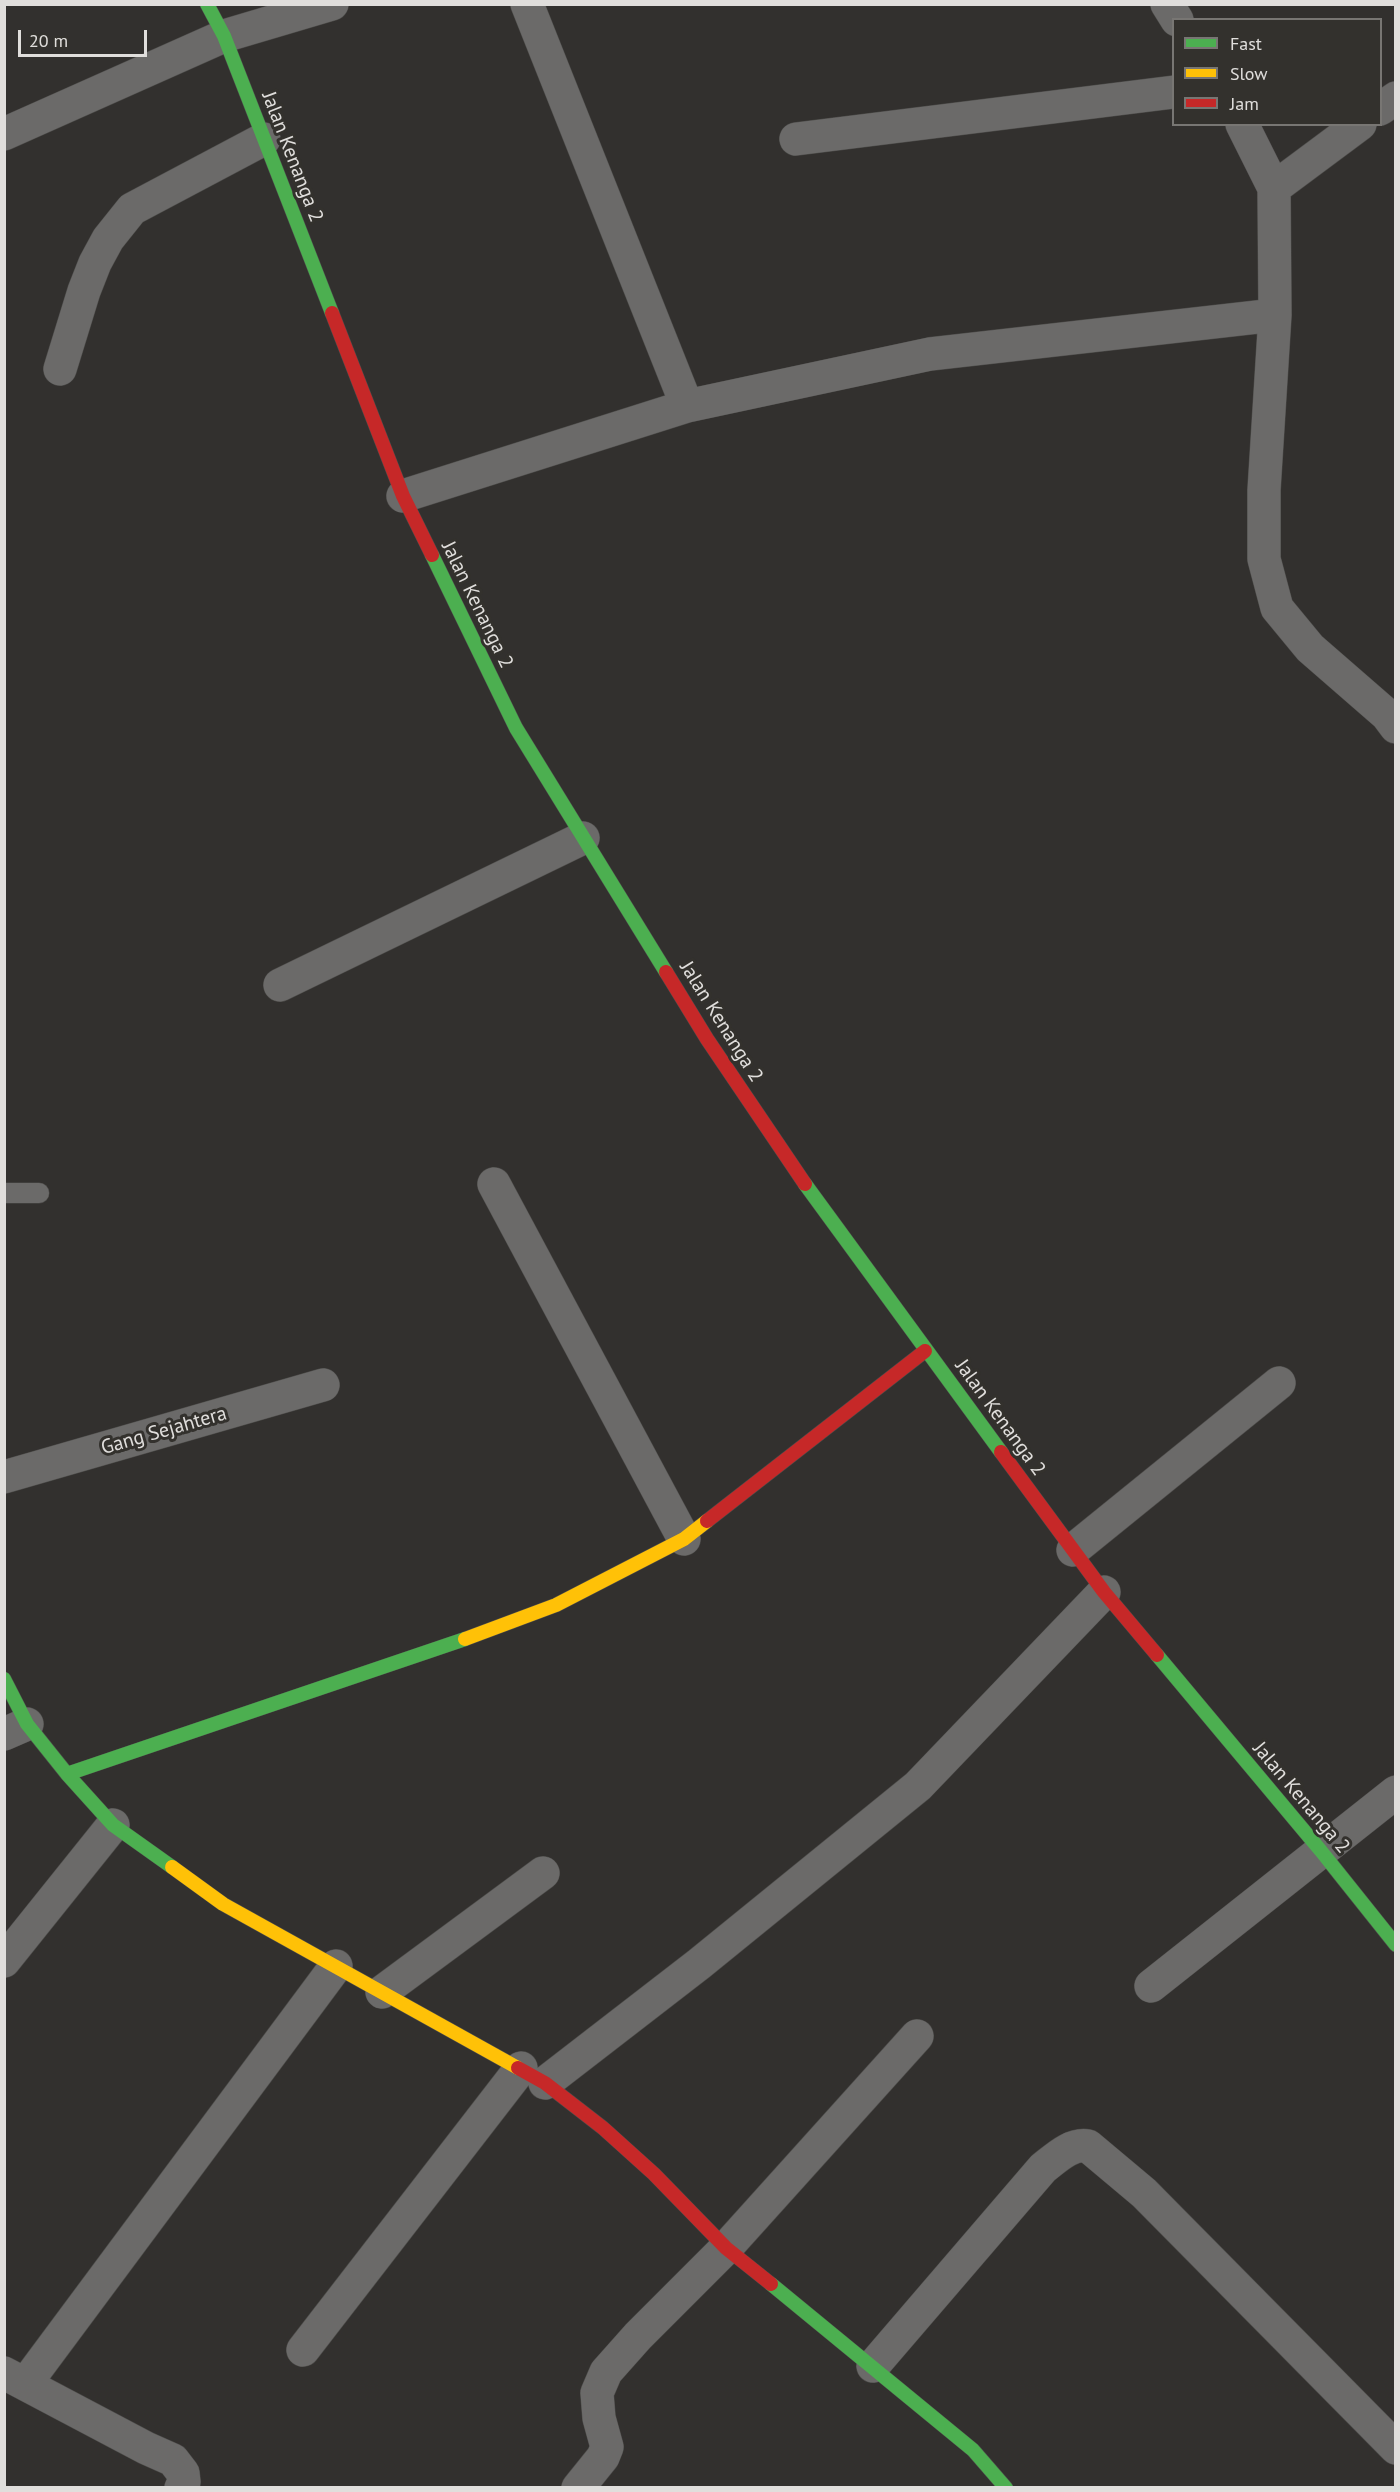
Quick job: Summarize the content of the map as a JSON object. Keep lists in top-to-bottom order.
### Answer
{
  "streets": {
    "main road": ["Jalan Kenanga 2"],
    "street": ["Gang Sejahtera"]
  },
  "legend": ["Fast", "Slow", "Jam"],
  "scale_bar": "20 m"
}
